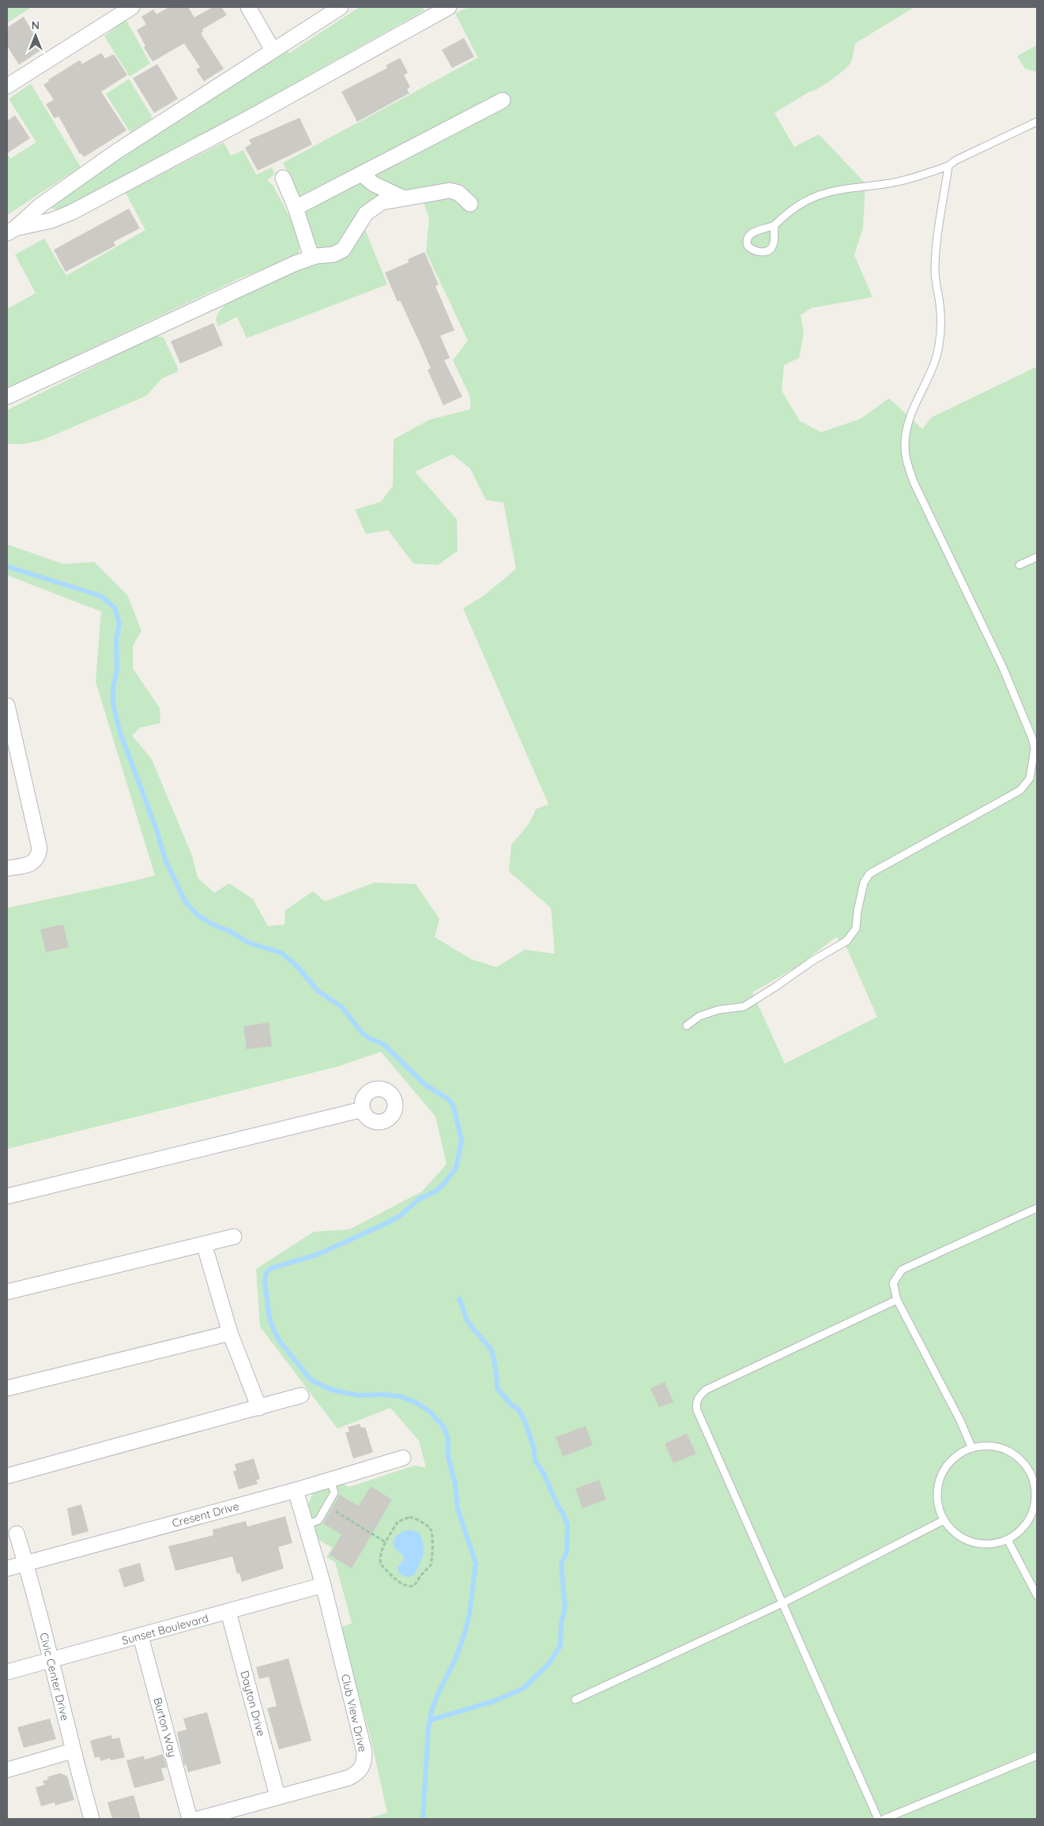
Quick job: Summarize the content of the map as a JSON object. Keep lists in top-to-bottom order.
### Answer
{
  "streets": {
    "street": [
      "Cresent Drive",
      "Sunset Boulevard",
      "Civic Center Drive",
      "Dayton Drive",
      "Club View Drive",
      "Burton Way"
    ]
  },
  "crossings": [
    ["Cresent Drive", "Civic Center Drive"],
    ["Cresent Drive", "Club View Drive"],
    ["Sunset Boulevard", "Civic Center Drive"],
    ["Sunset Boulevard", "Dayton Drive"],
    ["Sunset Boulevard", "Club View Drive"],
    ["Sunset Boulevard", "Burton Way"],
    ["Dayton Drive", "Club View Drive"]
  ],
  "north": "top"
}
